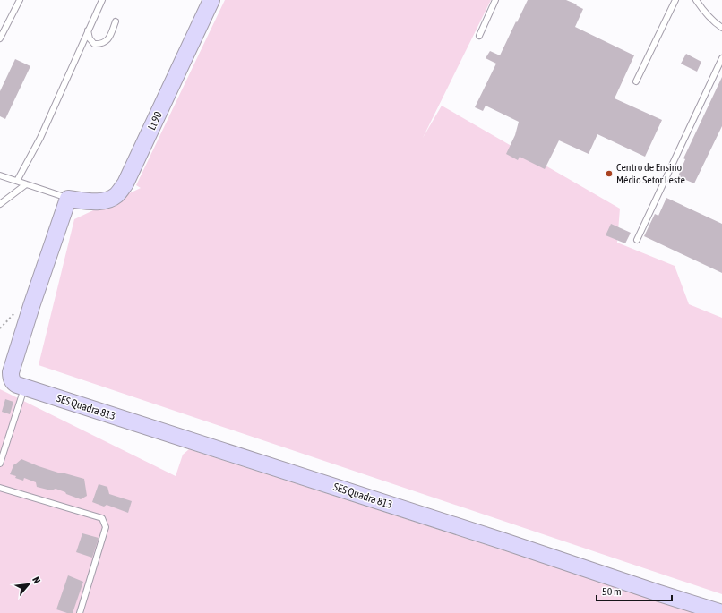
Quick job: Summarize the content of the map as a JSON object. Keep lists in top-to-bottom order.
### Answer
{
  "streets": {
    "street": ["Lt 90", "SES Quadra 813"]
  },
  "crossings": [
    ["Lt 90", "SES Quadra 813"]
  ],
  "places": ["Centro de Ensino Médio Setor Leste"],
  "scale_bar": "50 m",
  "north": "top right"
}
